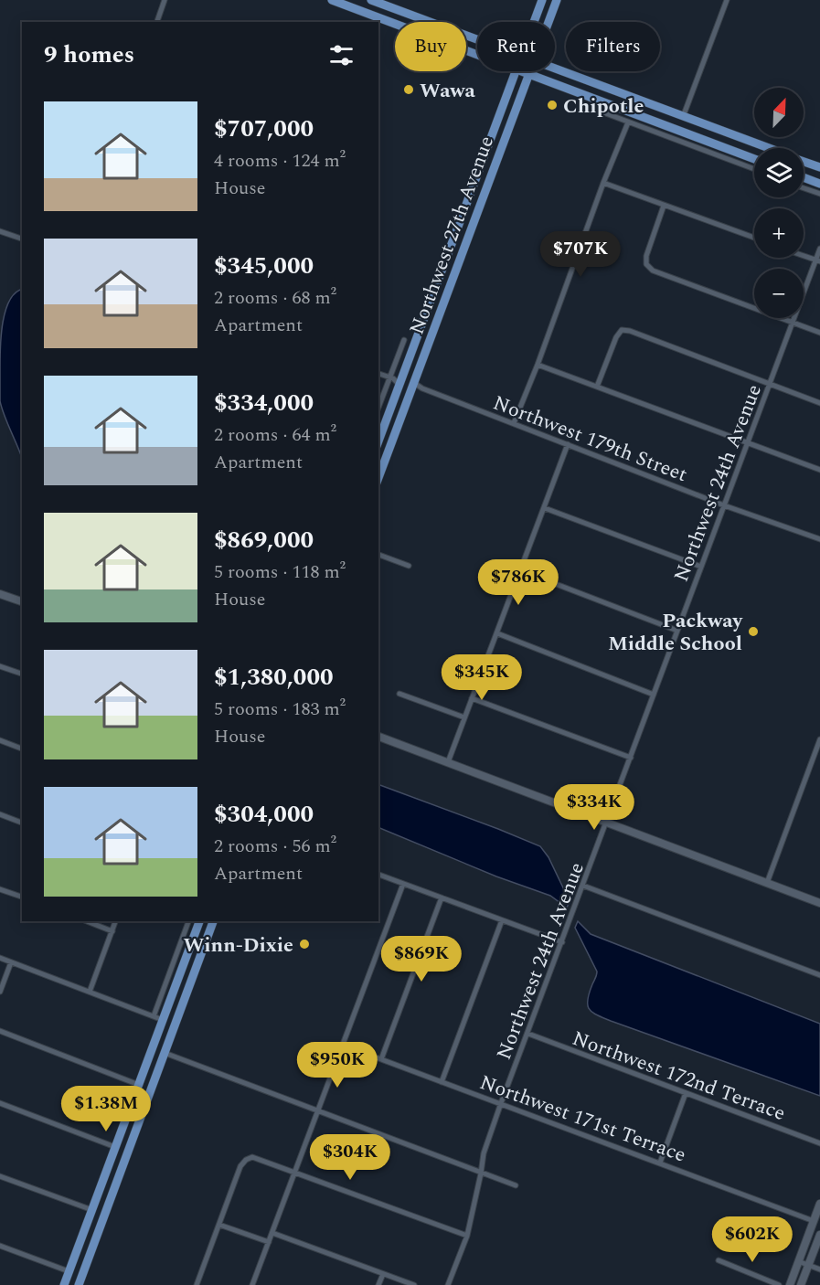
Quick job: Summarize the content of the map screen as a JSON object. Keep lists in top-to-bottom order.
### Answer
{
  "streets": {
    "main road": ["Northwest 27th Avenue"],
    "street": [
      "Northwest 179th Street",
      "Northwest 24th Avenue",
      "Northwest 172nd Terrace",
      "Northwest 171st Terrace"
    ]
  },
  "crossings": [
    ["Northwest 27th Avenue", "Northwest 179th Street"],
    ["Northwest 179th Street", "Northwest 24th Avenue"],
    ["Northwest 24th Avenue", "Northwest 172nd Terrace"],
    ["Northwest 24th Avenue", "Northwest 171st Terrace"]
  ],
  "places": [
    "Wawa",
    "Chipotle",
    "Packway Middle School",
    "Winn-Dixie"
  ],
  "north": "top right",
  "page": {
    "chip": ["Buy", "Rent", "Filters"],
    "heading": "9 homes",
    "map_buttons": ["+", "−"],
    "list": [
      {
        "name": "$707,000",
        "note": "4 rooms · 124 m² · House"
      },
      {
        "name": "$345,000",
        "note": "2 rooms · 68 m² · Apartment"
      },
      {
        "name": "$334,000",
        "note": "2 rooms · 64 m² · Apartment"
      },
      {
        "name": "$869,000",
        "note": "5 rooms · 118 m² · House"
      },
      {
        "name": "$1,380,000",
        "note": "5 rooms · 183 m² · House"
      },
      {
        "name": "$304,000",
        "note": "2 rooms · 56 m² · Apartment"
      }
    ],
    "price": [
      "$707K",
      "$786K",
      "$345K",
      "$334K",
      "$869K",
      "$950K",
      "$1.38M",
      "$304K",
      "$602K"
    ]
  }
}
